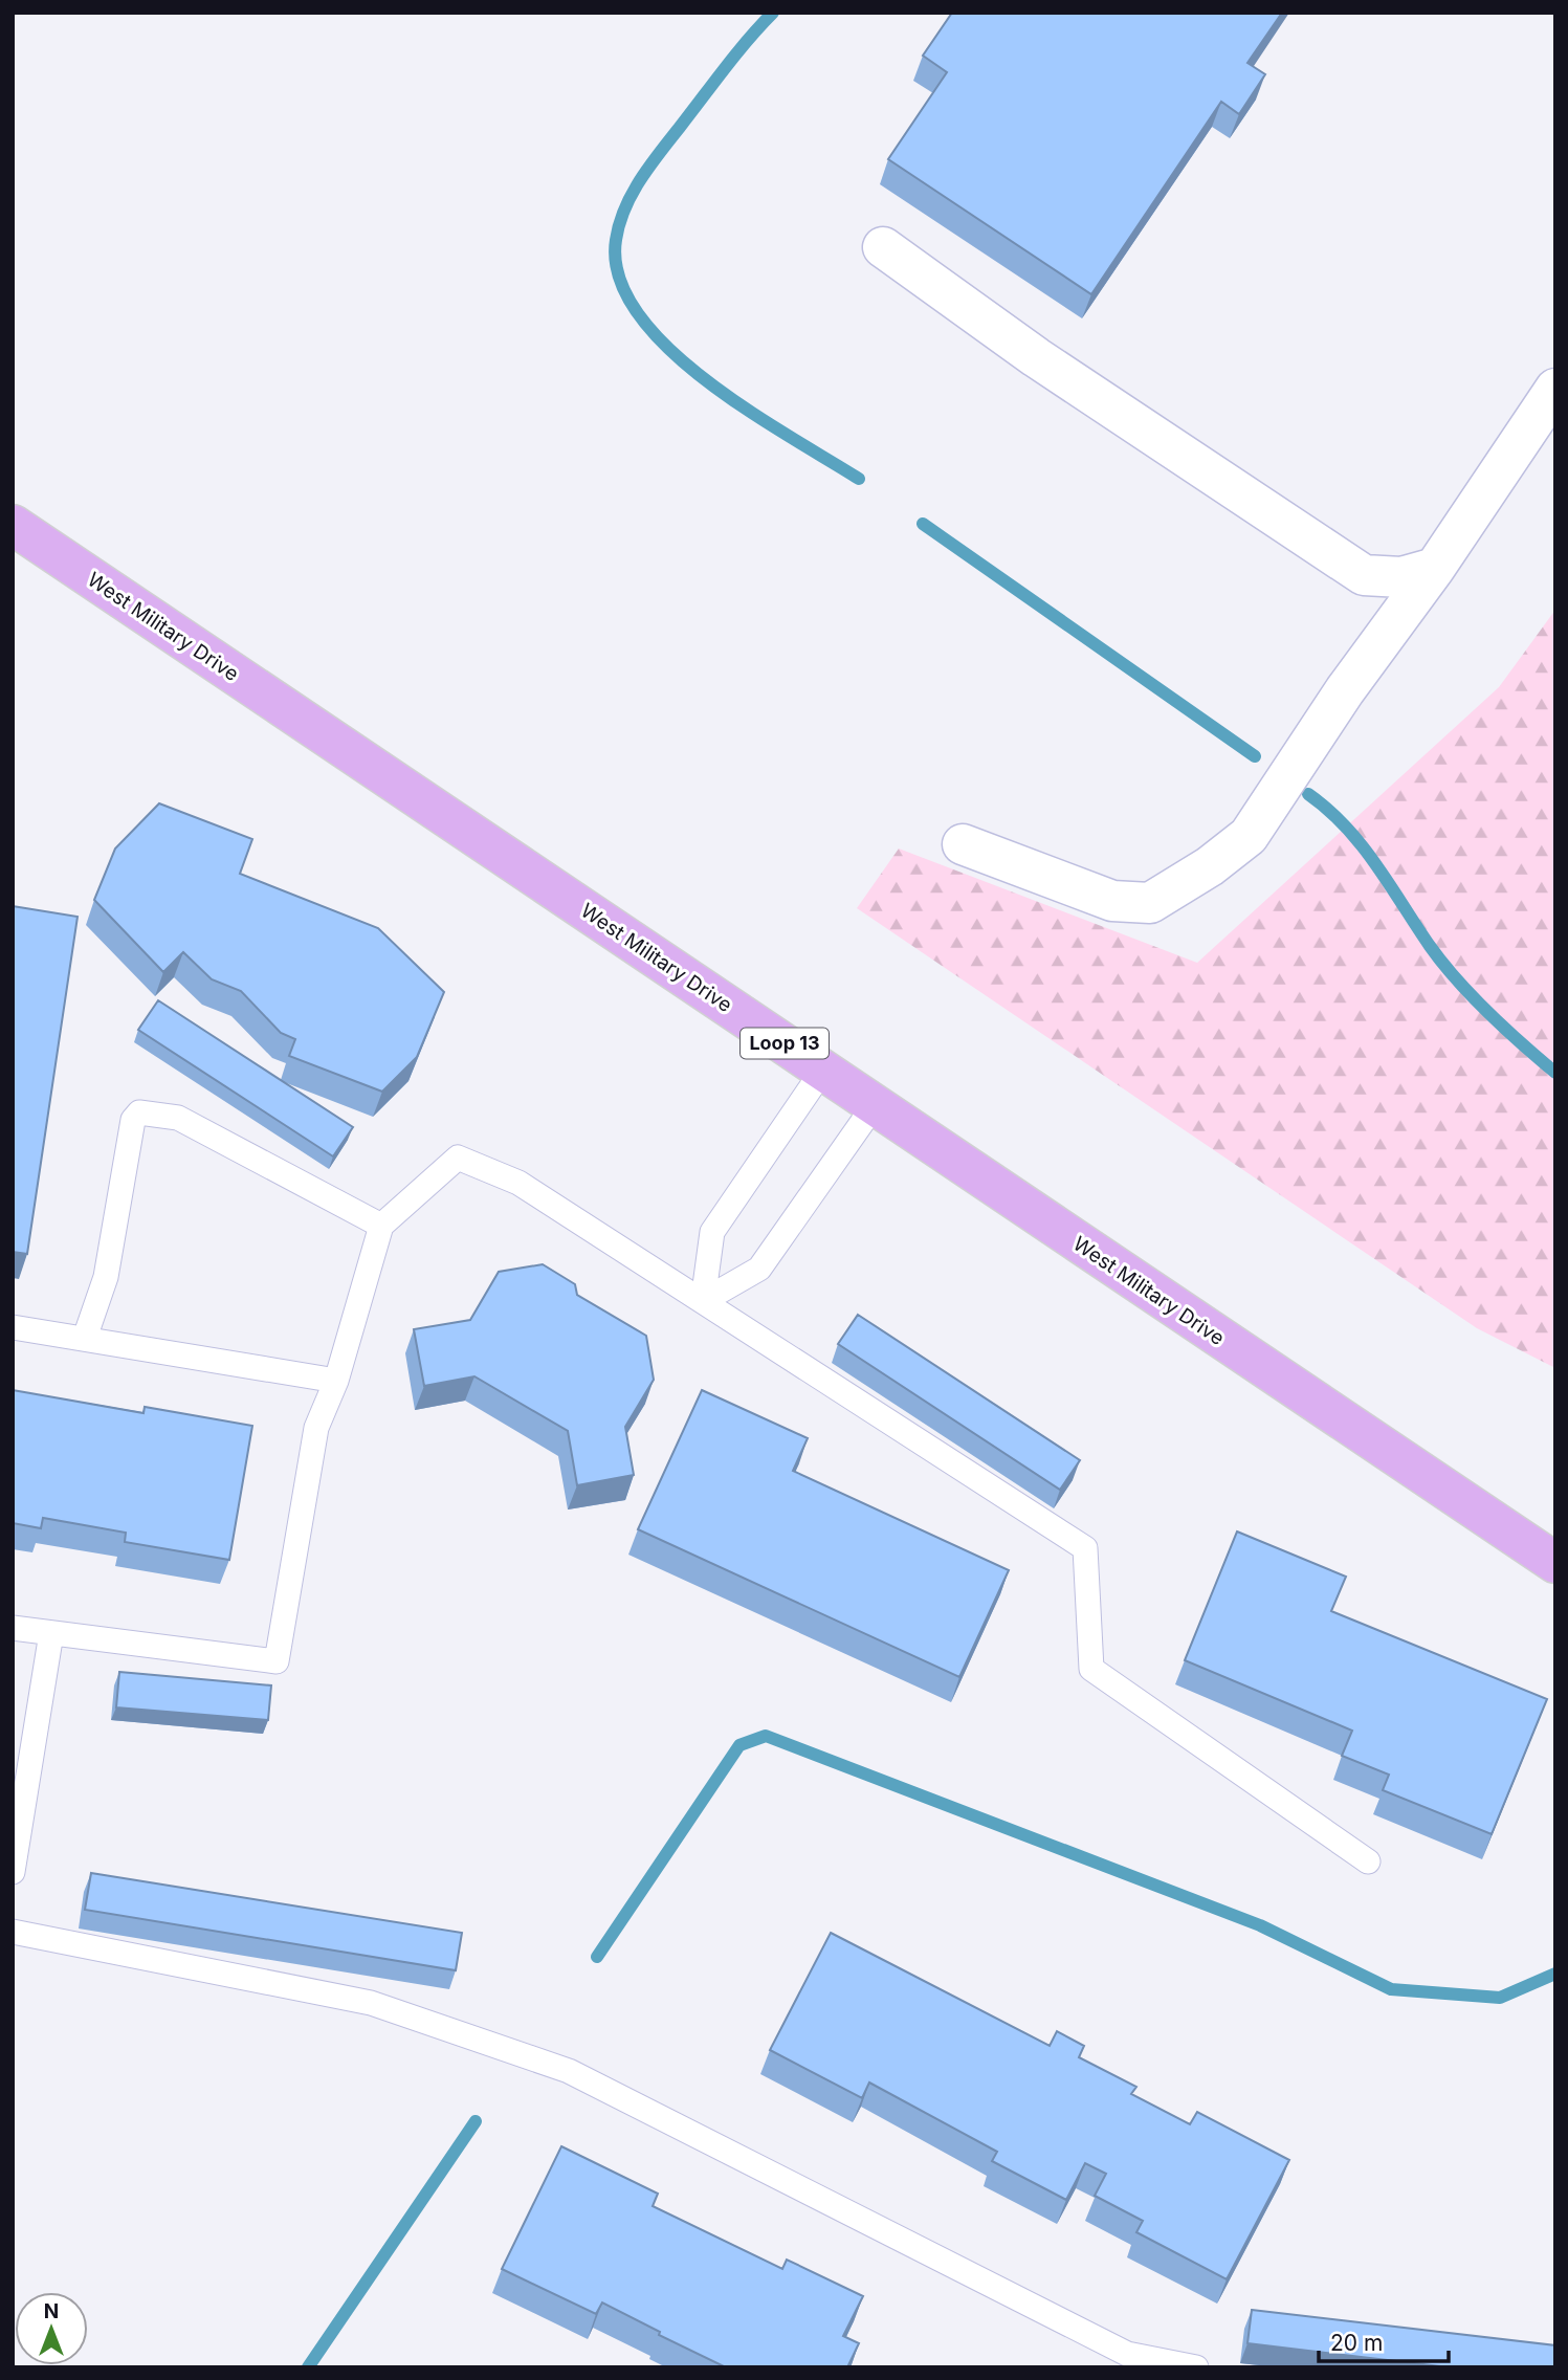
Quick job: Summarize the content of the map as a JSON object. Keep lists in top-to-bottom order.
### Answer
{
  "streets": {
    "main road": ["West Military Drive", "Loop 13"]
  },
  "scale_bar": "20 m",
  "north": "top"
}
